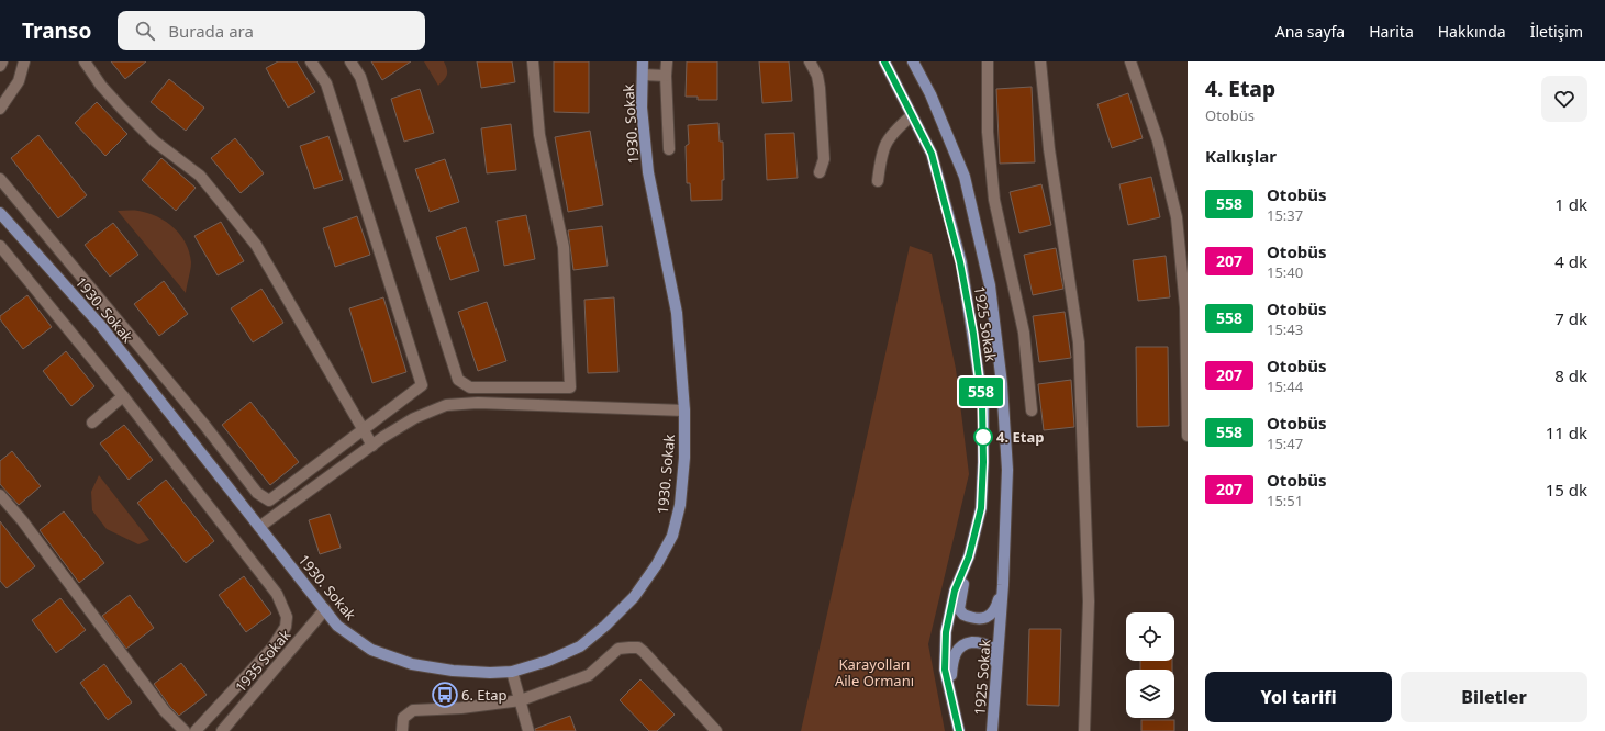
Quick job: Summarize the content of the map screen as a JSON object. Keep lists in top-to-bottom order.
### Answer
{
  "streets": {
    "main road": ["1930. Sokak", "1925 Sokak"],
    "street": ["1935 Sokak"]
  },
  "crossings": [
    ["1930. Sokak", "1935 Sokak"]
  ],
  "parks": ["Karayolları Aile Ormanı"],
  "places": {
    "other": ["4. Etap"],
    "bus stop": ["6. Etap"]
  },
  "lines": ["bus line 558"],
  "page": {
    "header": "Transo",
    "search": "Burada ara",
    "nav": [
      "Ana sayfa",
      "Harita",
      "Hakkında",
      "İletişim"
    ],
    "on_map": "558",
    "heading": [
      ["4. Etap", "Otobüs"],
      "Kalkışlar"
    ],
    "list": [
      {
        "mark": "558",
        "name": "Otobüs",
        "note": "15:37",
        "value": "1 dk"
      },
      {
        "mark": "207",
        "name": "Otobüs",
        "note": "15:40",
        "value": "4 dk"
      },
      {
        "mark": "558",
        "name": "Otobüs",
        "note": "15:43",
        "value": "7 dk"
      },
      {
        "mark": "207",
        "name": "Otobüs",
        "note": "15:44",
        "value": "8 dk"
      },
      {
        "mark": "558",
        "name": "Otobüs",
        "note": "15:47",
        "value": "11 dk"
      },
      {
        "mark": "207",
        "name": "Otobüs",
        "note": "15:51",
        "value": "15 dk"
      }
    ],
    "buttons": ["Yol tarifi", "Biletler"]
  }
}
